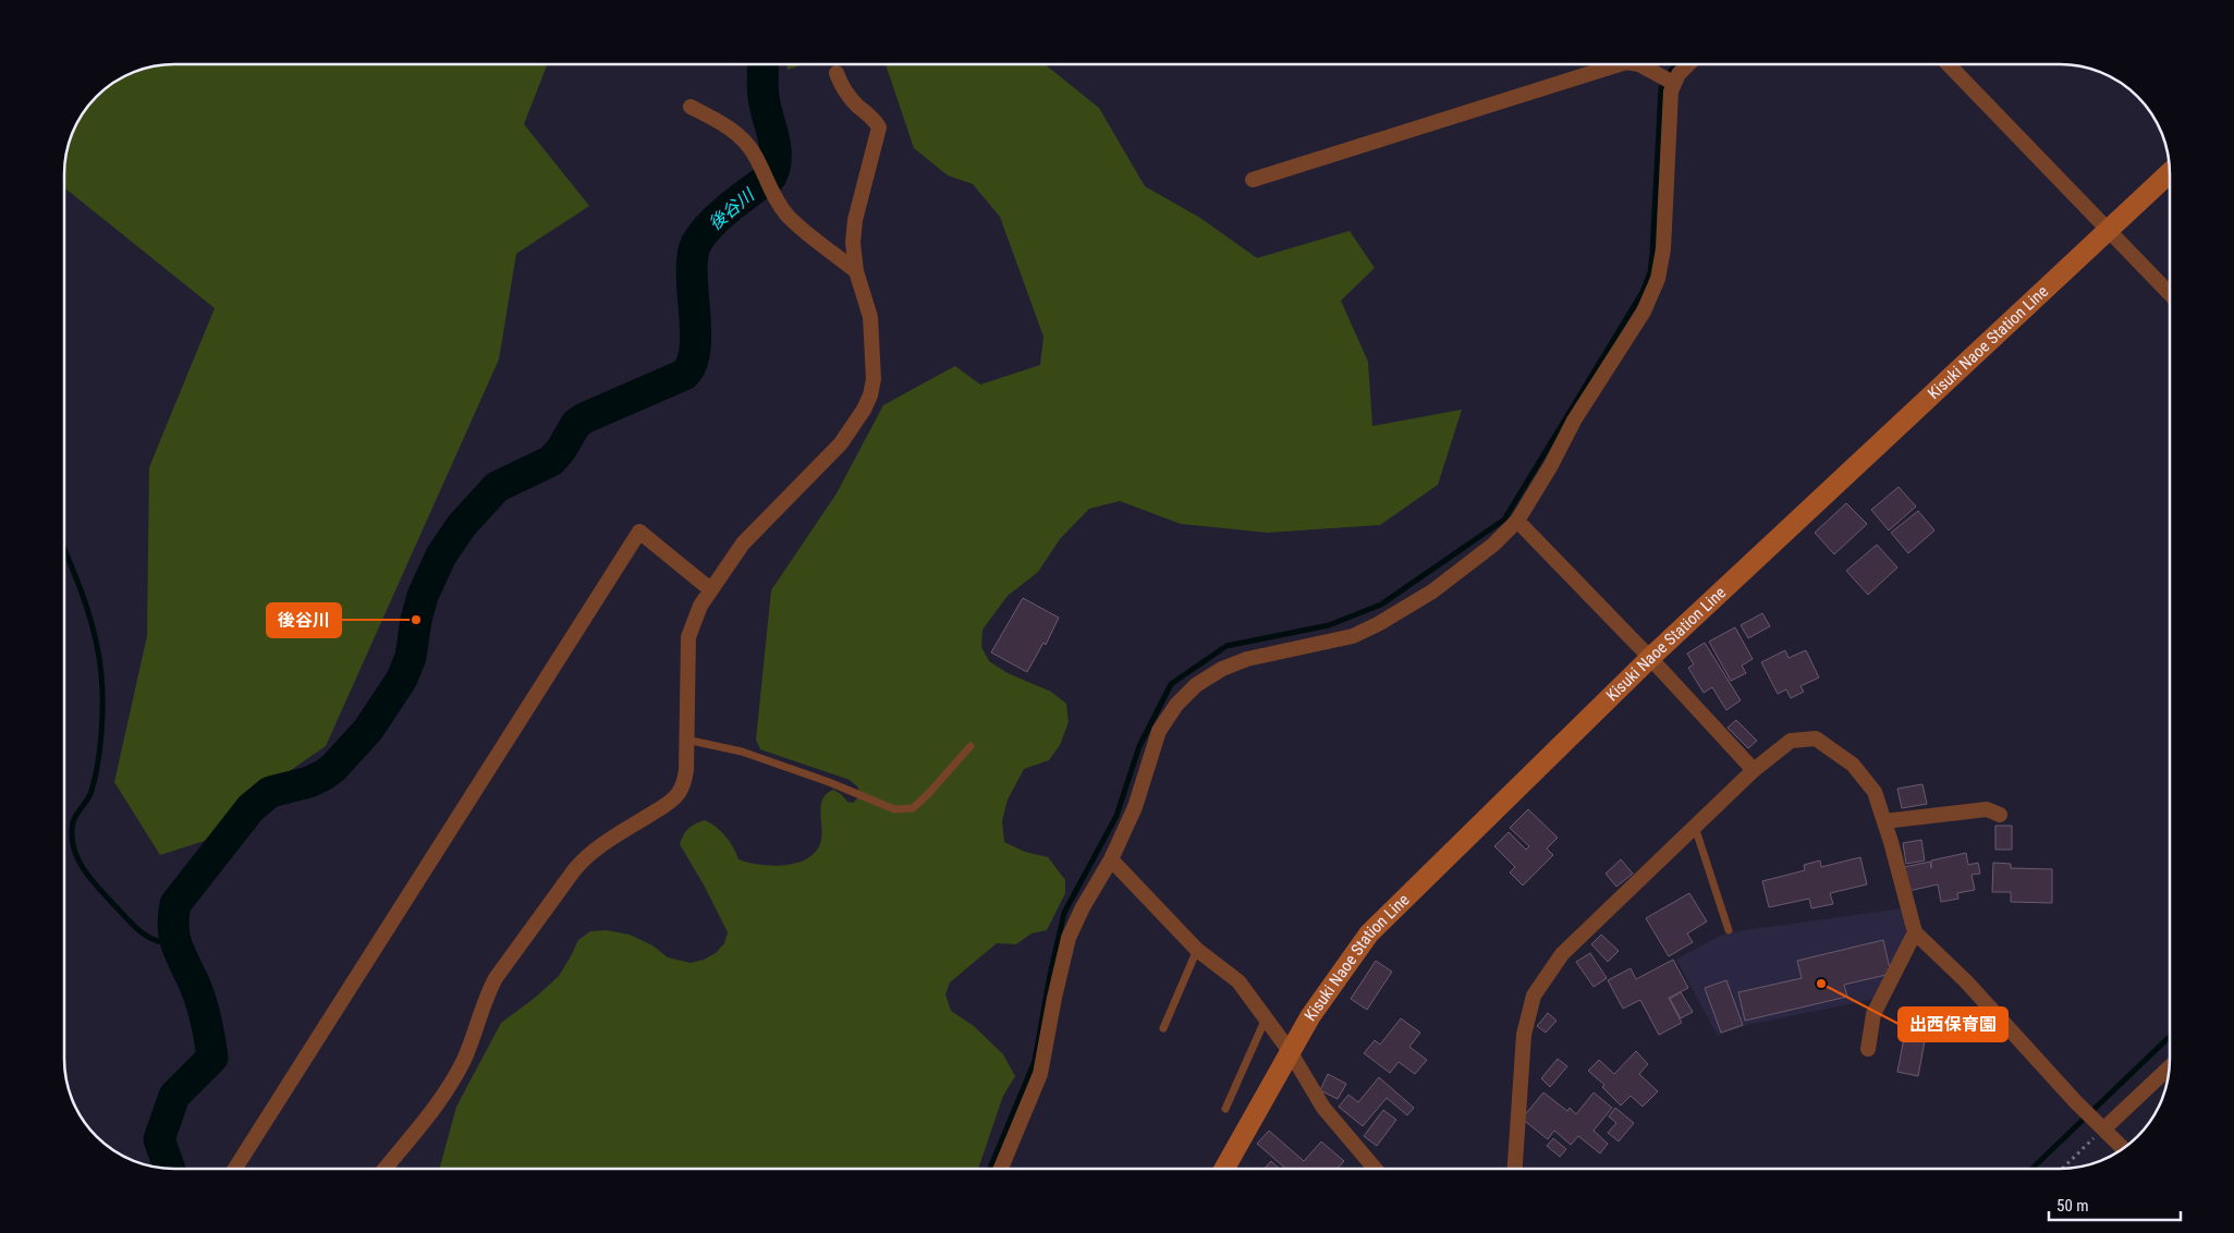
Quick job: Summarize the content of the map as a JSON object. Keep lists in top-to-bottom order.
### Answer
{
  "streets": {
    "main road": ["Kisuki Naoe Station Line"]
  },
  "water": ["後谷川"],
  "places": ["後谷川", "出西保育園"],
  "scale_bar": "50 m"
}
